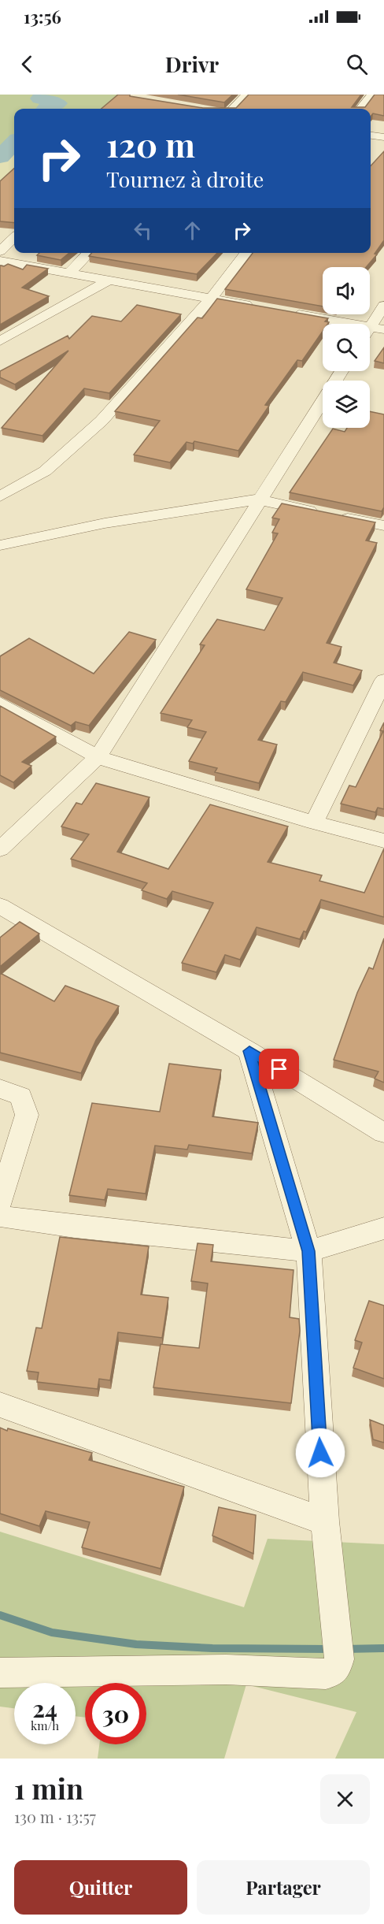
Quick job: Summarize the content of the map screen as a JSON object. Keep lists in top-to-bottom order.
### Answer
{
  "page": {
    "status": "13:56",
    "header": "Drivr",
    "turn": ["120 m", "Tournez à droite"],
    "speed": "24 km/h",
    "limit": "30",
    "heading": ["1 min", "130 m · 13:57"],
    "buttons": ["Quitter", "Partager"]
  }
}
